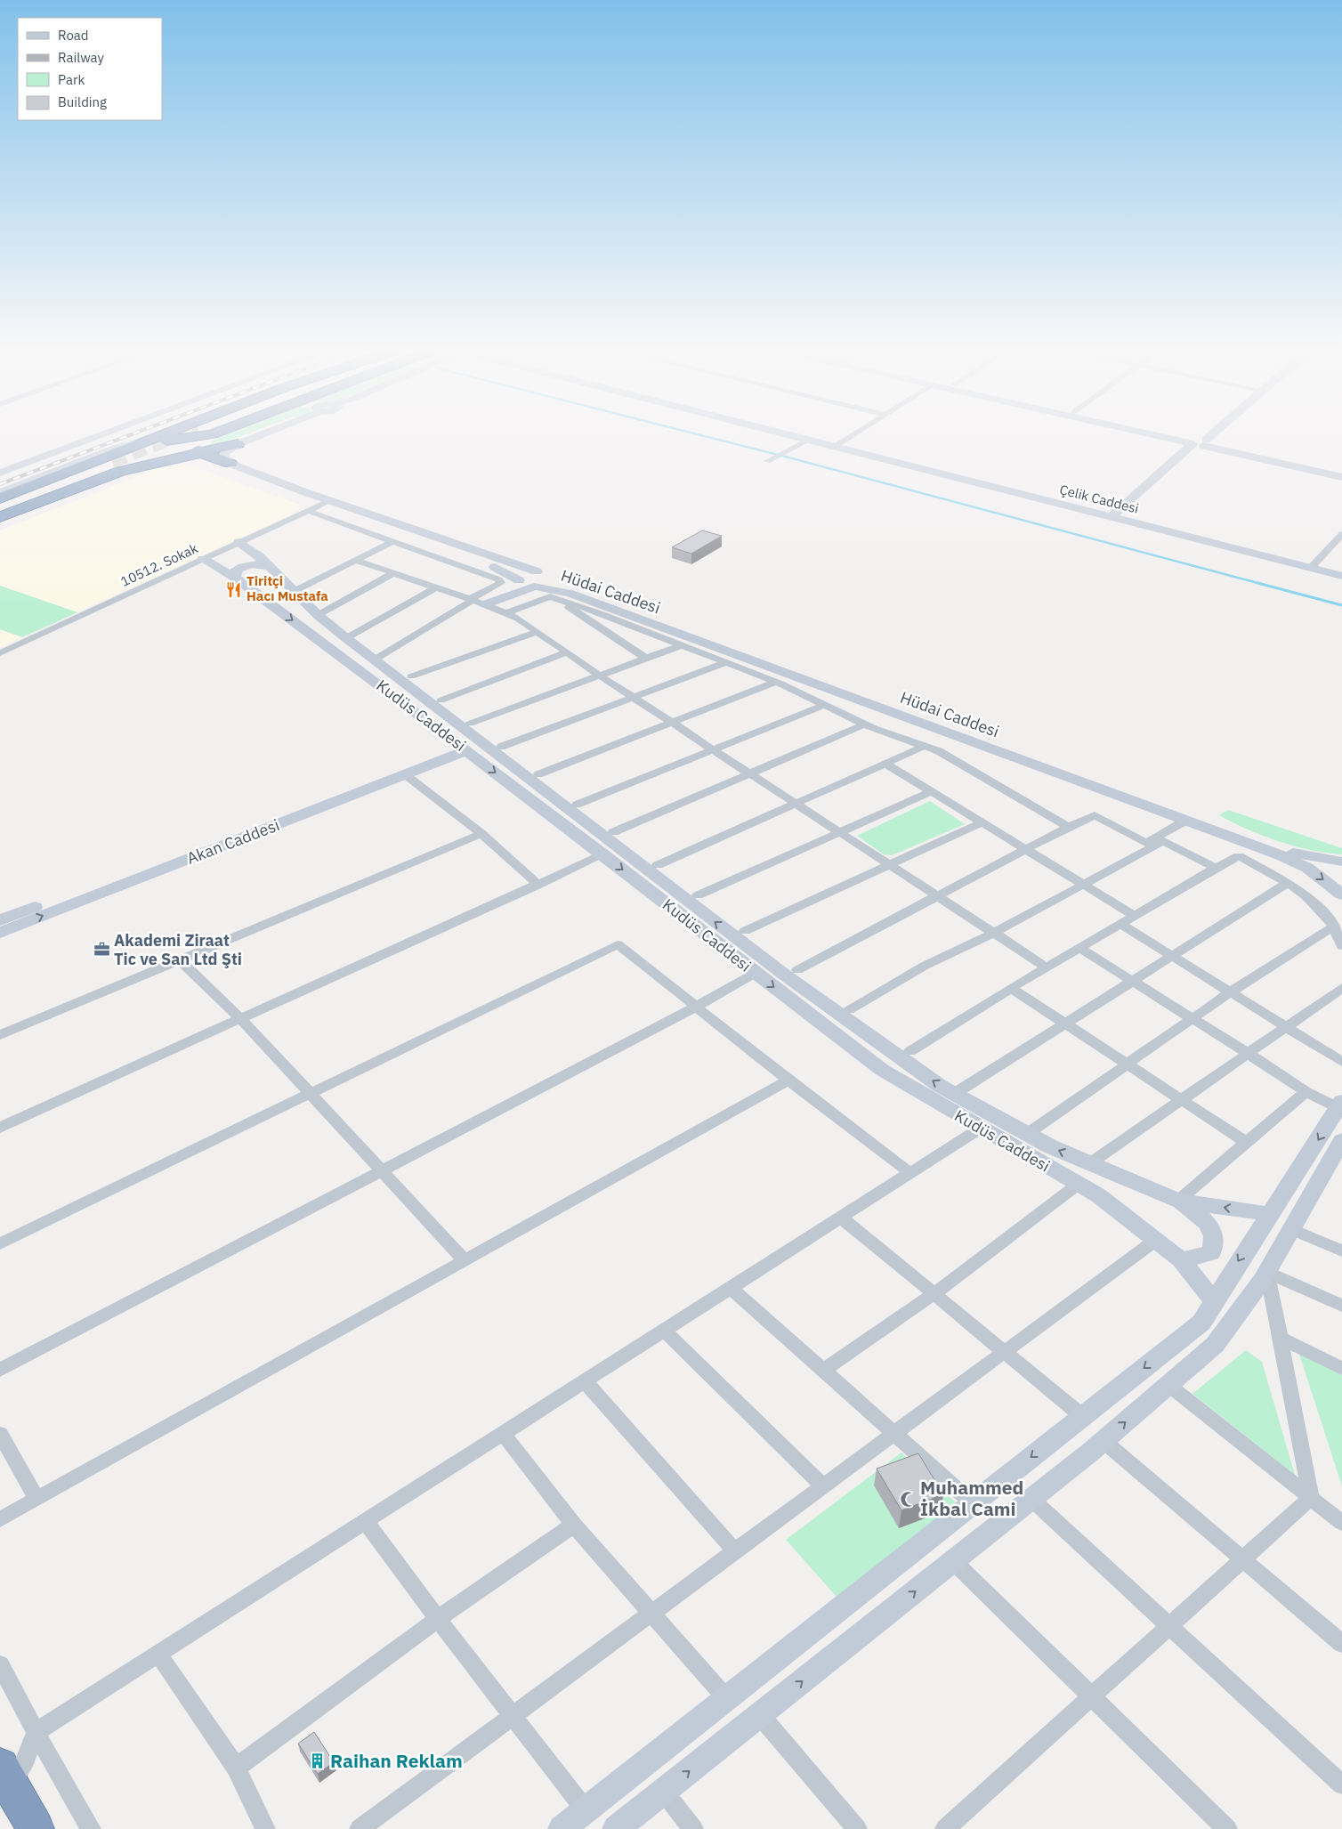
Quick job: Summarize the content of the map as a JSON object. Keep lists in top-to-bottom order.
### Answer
{
  "streets": {
    "street": [
      "Çelik Caddesi",
      "10512. Sokak",
      "Hüdai Caddesi",
      "Kudüs Caddesi",
      "Akan Caddesi"
    ]
  },
  "crossings": [
    ["10512. Sokak", "Hüdai Caddesi"],
    ["10512. Sokak", "Kudüs Caddesi"],
    ["Kudüs Caddesi", "Akan Caddesi"]
  ],
  "places": {
    "restaurant": ["Tiritçi Hacı Mustafa"],
    "office": ["Akademi Ziraat Tic ve San Ltd Şti"],
    "mosque": ["Muhammed İkbal Cami"],
    "building": ["Raihan Reklam"]
  },
  "legend": [
    "Road",
    "Railway",
    "Park",
    "Building"
  ]
}
